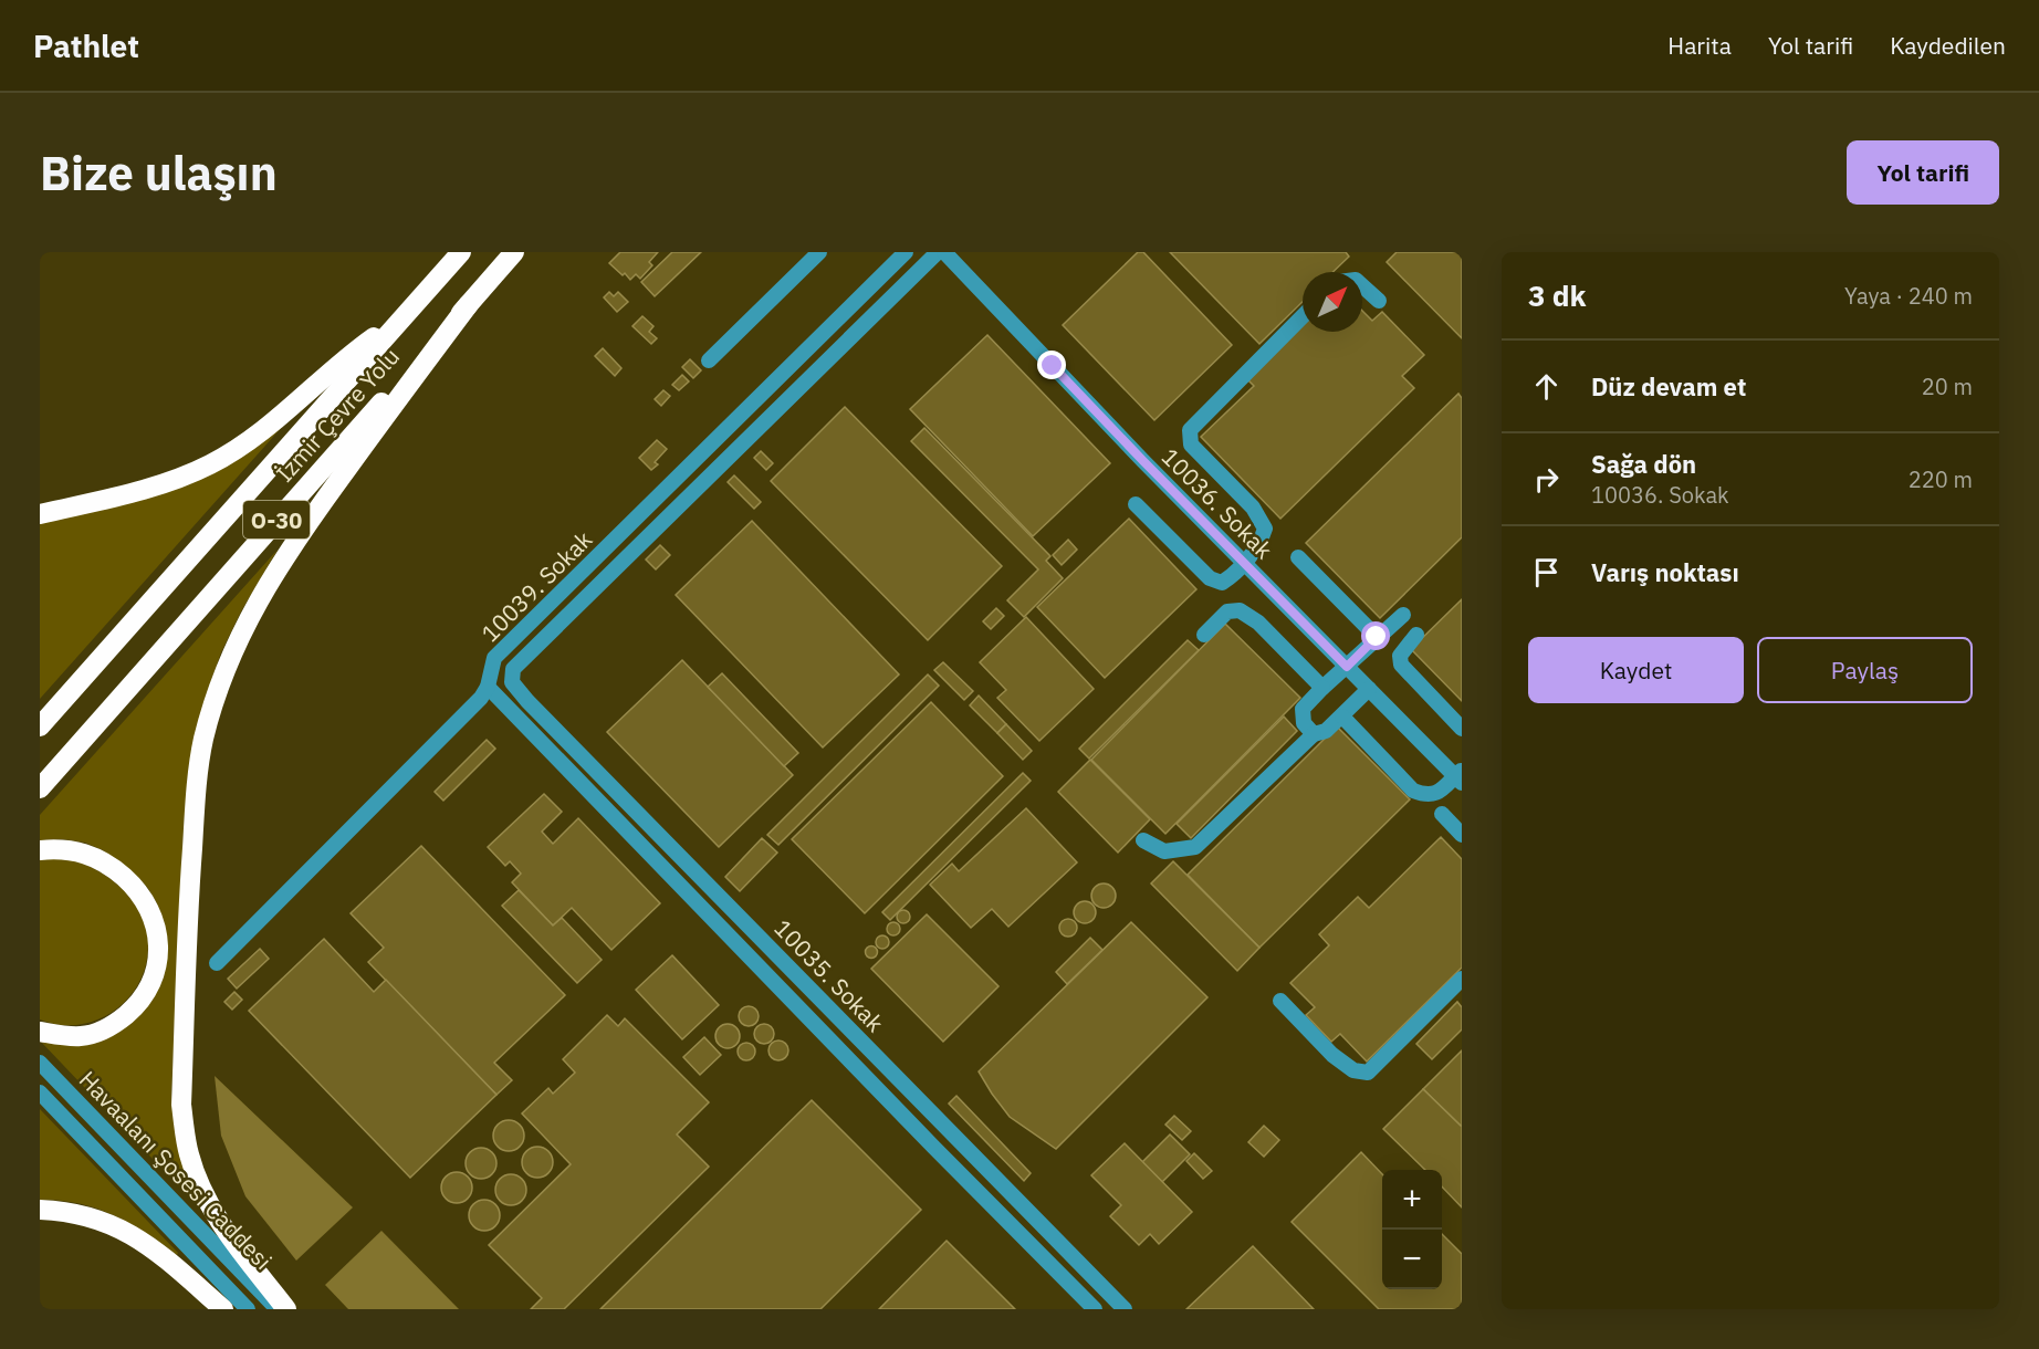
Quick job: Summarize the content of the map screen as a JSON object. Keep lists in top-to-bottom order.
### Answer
{
  "streets": {
    "highway": ["İzmir Çevre Yolu", "O-30"],
    "street": [
      "10036. Sokak",
      "10039. Sokak",
      "10035. Sokak",
      "Havaalanı Şosesi Caddesi"
    ]
  },
  "crossings": [
    ["10039. Sokak", "10035. Sokak"]
  ],
  "north": "top right",
  "page": {
    "header": "Pathlet",
    "nav": ["Harita", "Yol tarifi", "Kaydedilen"],
    "buttons": [
      "Yol tarifi",
      ["Kaydet", "Paylaş"]
    ],
    "title": "Bize ulaşın",
    "heading": ["3 dk", "Yaya · 240 m"],
    "list": [
      ["Düz devam et", "20 m"],
      ["Sağa dön", "10036. Sokak", "220 m"],
      "Varış noktası"
    ],
    "map_buttons": ["+", "−"]
  }
}
